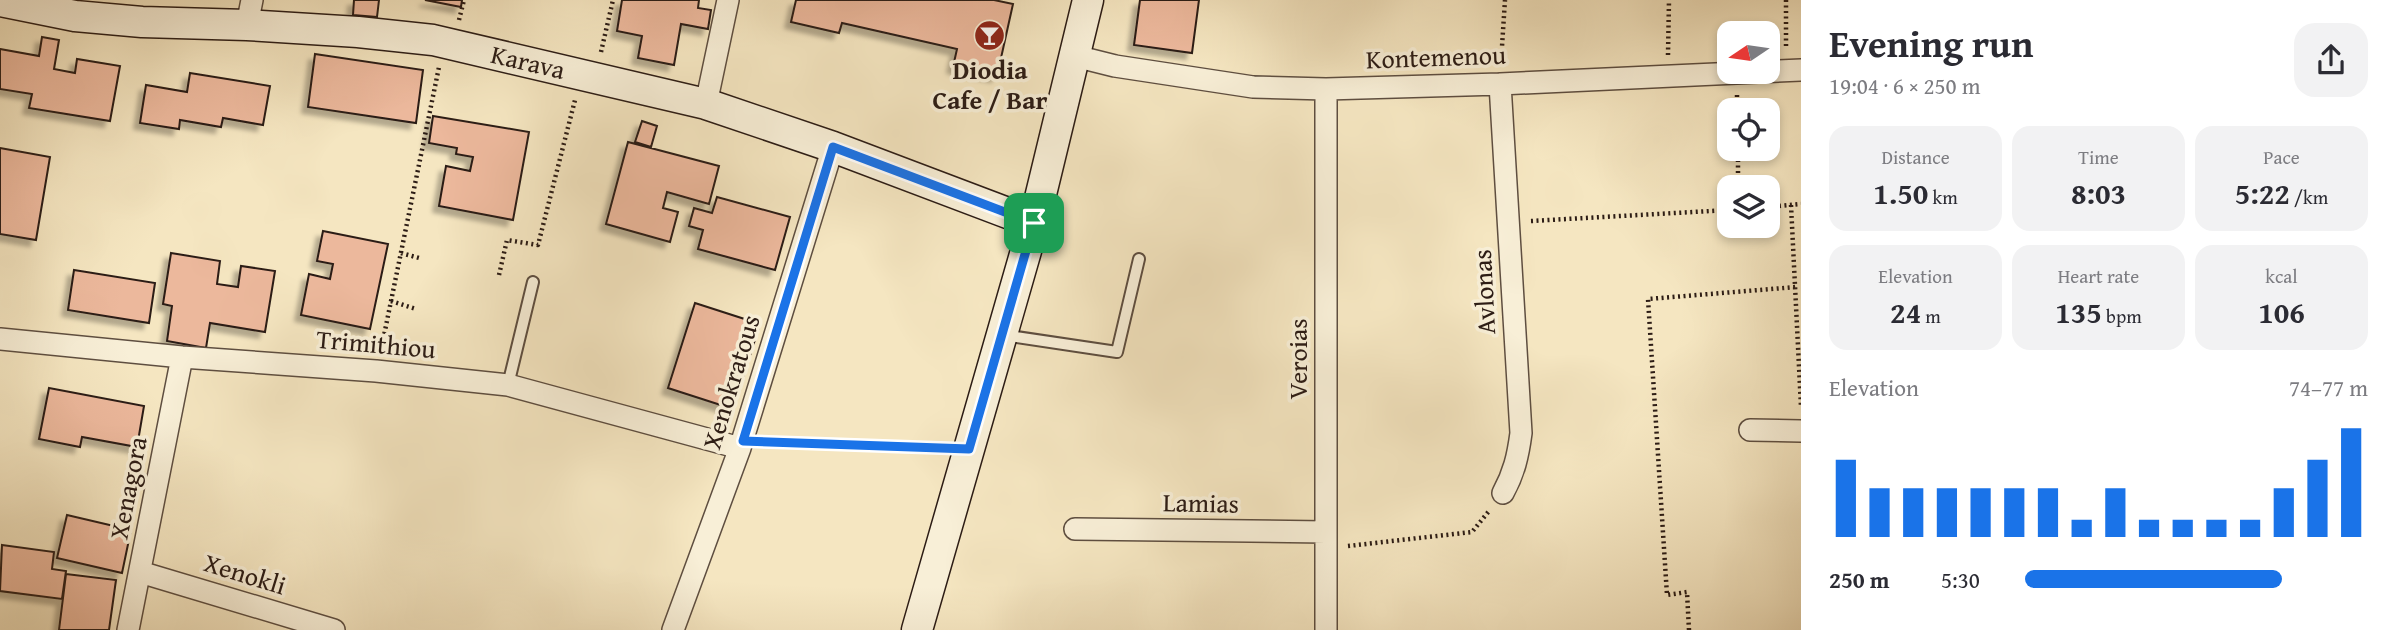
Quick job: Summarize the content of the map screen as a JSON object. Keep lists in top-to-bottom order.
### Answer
{
  "streets": {
    "street": [
      "Kontemenou",
      "Karava",
      "Avlonas",
      "Trimithiou",
      "Veroias",
      "Xenokratous",
      "Xenagora",
      "Lamias",
      "Xenokli"
    ]
  },
  "crossings": [
    ["Kontemenou", "Avlonas"],
    ["Kontemenou", "Veroias"],
    ["Karava", "Xenokratous"],
    ["Trimithiou", "Xenokratous"],
    ["Trimithiou", "Xenagora"],
    ["Veroias", "Lamias"],
    ["Xenagora", "Xenokli"]
  ],
  "places": {
    "bar": ["Diodia Cafe / Bar"]
  },
  "north": "left",
  "page": {
    "heading": ["Evening run", "19:04 · 6 × 250 m"],
    "stats": [
      ["Distance", "1.50 km"],
      ["Time", "8:03"],
      ["Pace", "5:22 /km"],
      ["Elevation", "24 m"],
      ["Heart rate", "135 bpm"],
      ["kcal", "106"]
    ],
    "chart": ["Elevation", "74–77 m"],
    "list": [
      {
        "name": "250 m",
        "note": "5:30"
      }
    ]
  }
}
